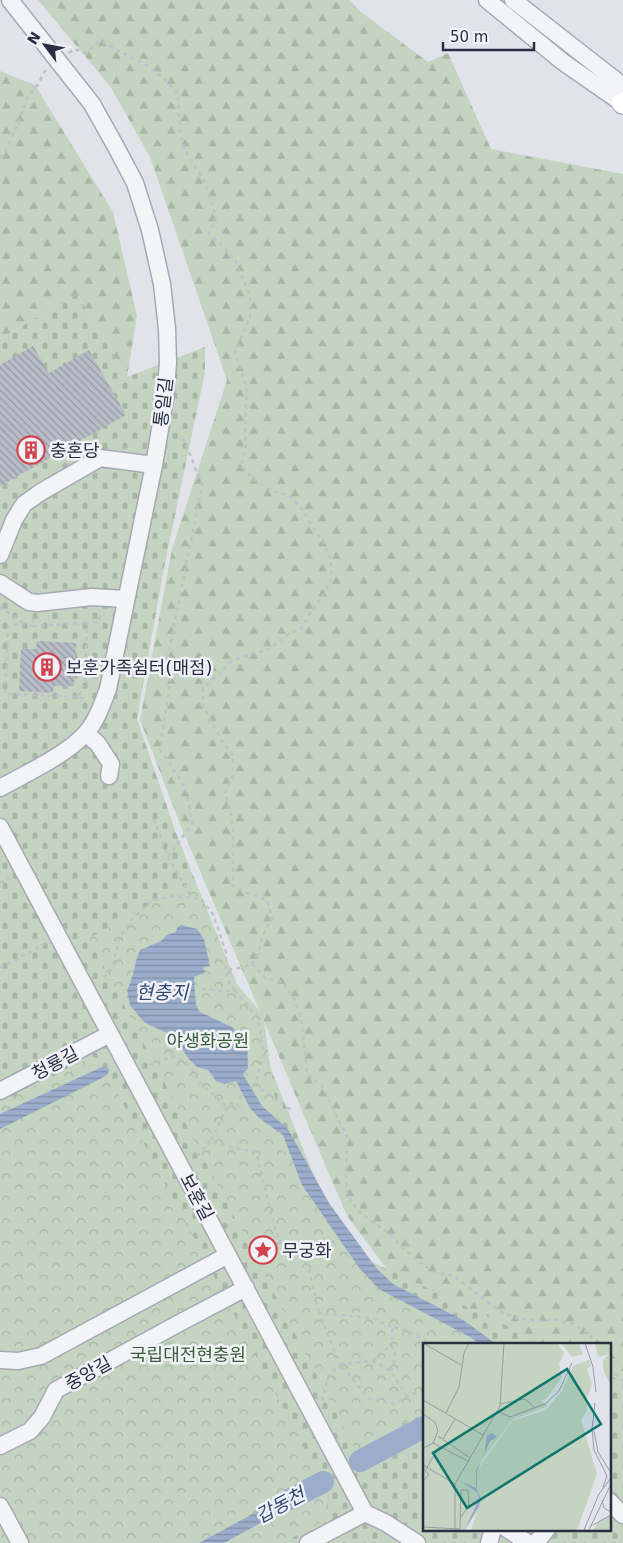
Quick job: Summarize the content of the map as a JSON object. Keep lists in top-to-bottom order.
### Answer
{
  "streets": {
    "street": [
      "통일길",
      "청룡길",
      "보훈길",
      "중앙길"
    ]
  },
  "crossings": [
    ["청룡길", "보훈길"],
    ["보훈길", "중앙길"]
  ],
  "water": ["현충지", "갑동천"],
  "parks": ["야생화공원", "국립대전현충원"],
  "places": {
    "building": ["충혼당", "보훈가족쉼터(매점)"],
    "place": ["무궁화"]
  },
  "scale_bar": "50 m",
  "north": "top left"
}
